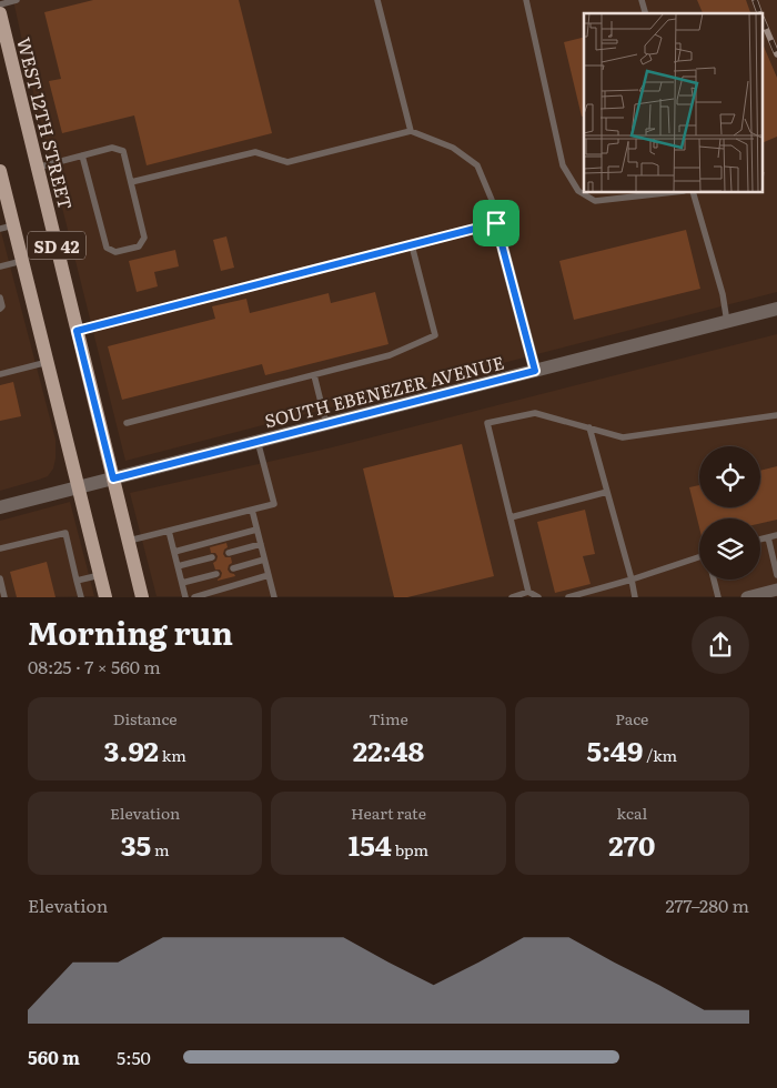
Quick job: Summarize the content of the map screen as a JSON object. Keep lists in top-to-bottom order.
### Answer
{
  "streets": {
    "main road": ["WEST 12TH STREET", "SD 42"],
    "street": ["SOUTH EBENEZER AVENUE"]
  },
  "crossings": [
    ["WEST 12TH STREET", "SOUTH EBENEZER AVENUE"],
    ["SD 42", "SOUTH EBENEZER AVENUE"]
  ],
  "page": {
    "heading": ["Morning run", "08:25 · 7 × 560 m"],
    "stats": [
      ["Distance", "3.92 km"],
      ["Time", "22:48"],
      ["Pace", "5:49 /km"],
      ["Elevation", "35 m"],
      ["Heart rate", "154 bpm"],
      ["kcal", "270"]
    ],
    "chart": ["Elevation", "277–280 m"],
    "list": [
      {
        "name": "560 m",
        "note": "5:50"
      }
    ]
  }
}
